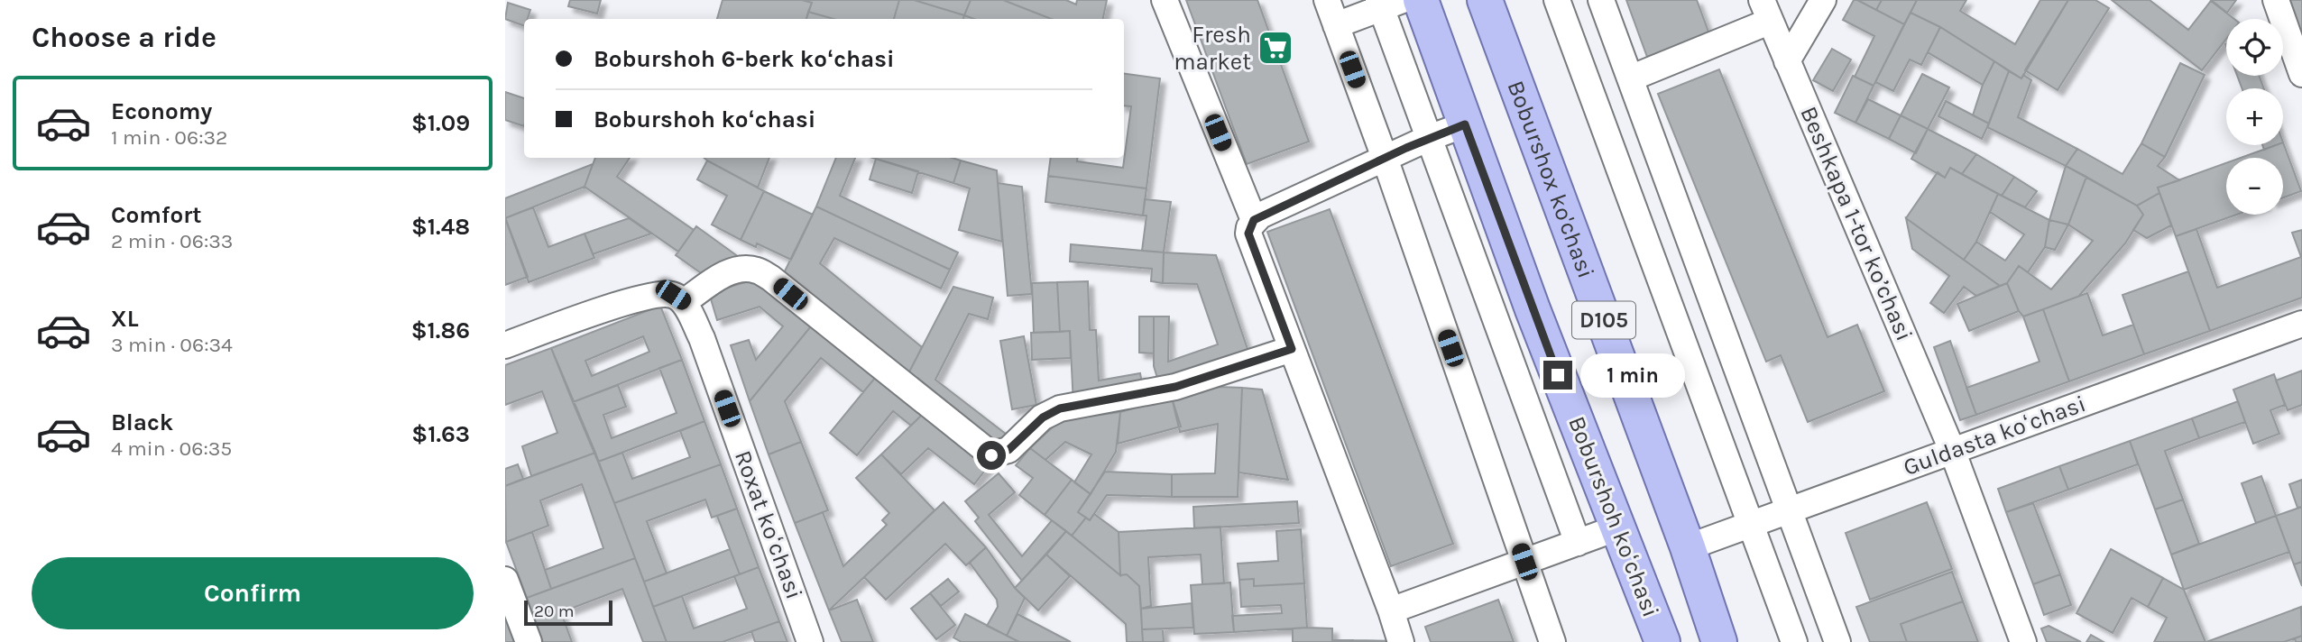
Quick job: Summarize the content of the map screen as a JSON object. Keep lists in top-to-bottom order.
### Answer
{
  "streets": {
    "main road": ["Boburshox ko'chasi", "D105", "Boburshoh koʻchasi"],
    "street": ["Beshkapa 1-tor koʼchasi", "Guldasta koʻchasi", "Roxat koʻchasi"]
  },
  "crossings": [
    ["Boburshox ko'chasi", "Guldasta koʻchasi"],
    ["Beshkapa 1-tor koʼchasi", "Guldasta koʻchasi"]
  ],
  "places": {
    "supermarket": ["Fresh market"]
  },
  "scale_bar": "20 m",
  "page": {
    "heading": "Choose a ride",
    "map_buttons": ["+", "−"],
    "banner": ["Boburshoh 6-berk koʻchasi", "Boburshoh koʻchasi"],
    "list": [
      {
        "name": "Economy",
        "note": "1 min · 06:32",
        "value": "$1.09"
      },
      {
        "name": "Comfort",
        "note": "2 min · 06:33",
        "value": "$1.48"
      },
      {
        "name": "XL",
        "note": "3 min · 06:34",
        "value": "$1.86"
      },
      {
        "name": "Black",
        "note": "4 min · 06:35",
        "value": "$1.63"
      }
    ],
    "bubble": "1 min",
    "buttons": "Confirm",
    "scale": "20 m"
  }
}
